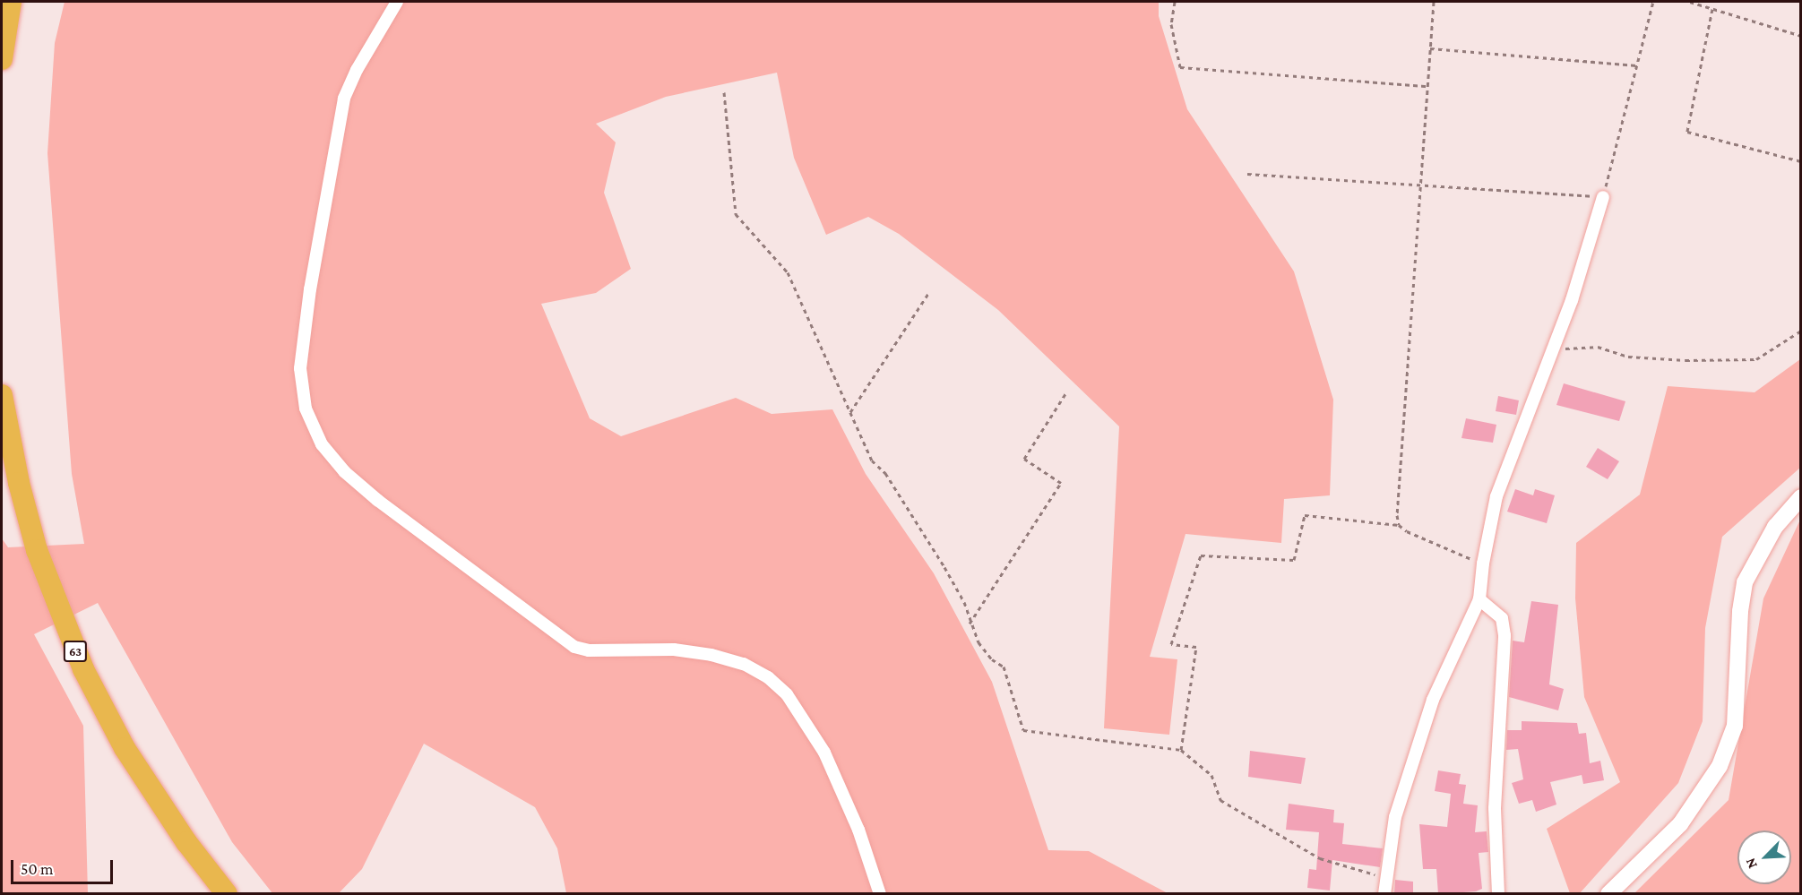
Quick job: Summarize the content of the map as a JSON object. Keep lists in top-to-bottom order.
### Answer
{
  "streets": {
    "highway": ["63"]
  },
  "scale_bar": "50 m",
  "north": "bottom left"
}
